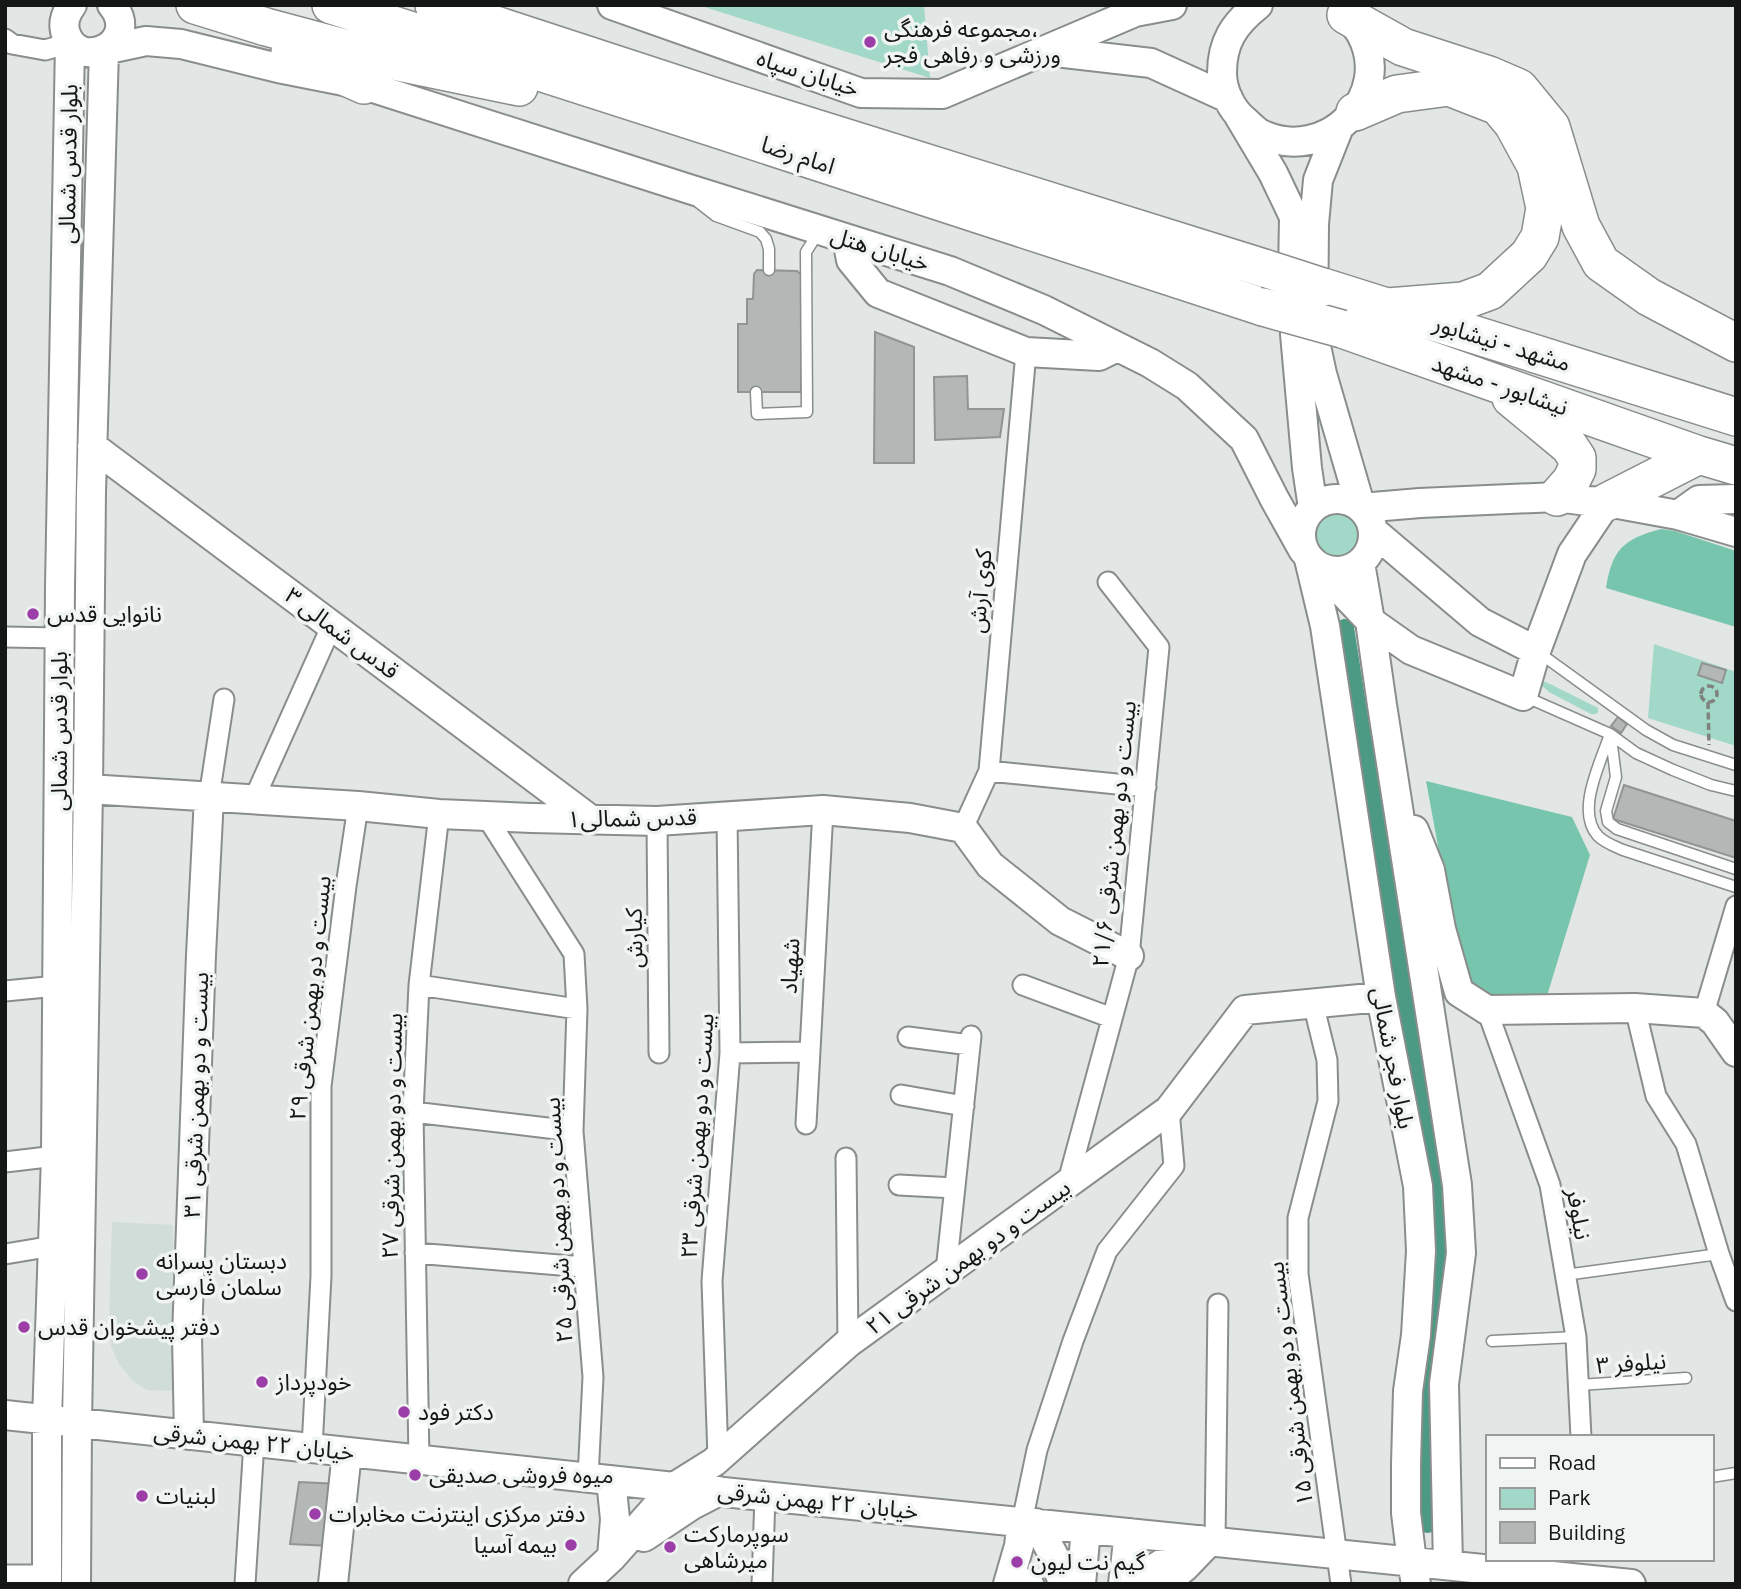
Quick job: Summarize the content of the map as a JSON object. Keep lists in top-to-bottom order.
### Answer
{
  "streets": {
    "highway": ["امام رضا", "مشهد - نیشابور", "نیشابور - مشهد"],
    "street": [
      "خیابان سپاه",
      "بلوار قدس شمالی",
      "خیابان هتل",
      "کوی آرش",
      "قدس شمالی ۳",
      "قدس شمالی۱",
      "بیست و دو بهمن شرقی ۲۱/۶",
      "کیارش",
      "شهیاد",
      "بیست و دو بهمن شرقی ۲۹",
      "بلوار فجر شمالی",
      "بیست و دو بهمن شرقی ۳۱",
      "بیست و دو بهمن شرقی ۲۷",
      "بیست و دو بهمن شرقی ۲۳",
      "نیلوفر",
      "بیست و دو بهمن شرقی ۲۵",
      "بیست و دو بهمن شرقی ۲۱",
      "بیست و دو بهمن شرقی ۱۵",
      "خیابان ۲۲ بهمن شرقی"
    ],
    "lane": ["نیلوفر ۳"]
  },
  "crossings": [
    ["امام رضا", "مشهد - نیشابور"],
    ["امام رضا", "نیشابور - مشهد"],
    ["بلوار قدس شمالی", "خیابان هتل"],
    ["بلوار قدس شمالی", "قدس شمالی ۳"],
    ["بلوار قدس شمالی", "قدس شمالی۱"],
    ["بلوار قدس شمالی", "خیابان ۲۲ بهمن شرقی"],
    ["خیابان هتل", "بلوار فجر شمالی"],
    ["کوی آرش", "قدس شمالی۱"],
    ["قدس شمالی ۳", "قدس شمالی۱"],
    ["قدس شمالی۱", "کیارش"],
    ["قدس شمالی۱", "شهیاد"],
    ["قدس شمالی۱", "بیست و دو بهمن شرقی ۲۹"],
    ["قدس شمالی۱", "بیست و دو بهمن شرقی ۳۱"],
    ["قدس شمالی۱", "بیست و دو بهمن شرقی ۲۷"],
    ["قدس شمالی۱", "بیست و دو بهمن شرقی ۲۳"],
    ["قدس شمالی۱", "بیست و دو بهمن شرقی ۲۵"],
    ["بیست و دو بهمن شرقی ۲۱/۶", "بیست و دو بهمن شرقی ۲۱"],
    ["بیست و دو بهمن شرقی ۲۹", "خیابان ۲۲ بهمن شرقی"],
    ["بلوار فجر شمالی", "خیابان ۲۲ بهمن شرقی"],
    ["بیست و دو بهمن شرقی ۳۱", "خیابان ۲۲ بهمن شرقی"],
    ["بیست و دو بهمن شرقی ۲۷", "خیابان ۲۲ بهمن شرقی"],
    ["بیست و دو بهمن شرقی ۲۳", "بیست و دو بهمن شرقی ۲۱"],
    ["نیلوفر", "نیلوفر ۳"],
    ["بیست و دو بهمن شرقی ۲۵", "خیابان ۲۲ بهمن شرقی"],
    ["بیست و دو بهمن شرقی ۲۱", "بیست و دو بهمن شرقی ۱۵"],
    ["بیست و دو بهمن شرقی ۲۱", "خیابان ۲۲ بهمن شرقی"],
    ["بیست و دو بهمن شرقی ۱۵", "خیابان ۲۲ بهمن شرقی"]
  ],
  "places": [
    "مجموعه فرهنگی، ورزشی و رفاهی فجر",
    "نانوایی قدس",
    "دبستان پسرانه سلمان فارسی",
    "دفتر پیشخوان قدس",
    "خودپرداز",
    "دکتر فود",
    "میوه فروشی صدیقی",
    "لبنیات",
    "دفتر مرکزی اینترنت مخابرات",
    "بیمه آسیا",
    "سوپرمارکت میرشاهی",
    "گیم نت لیون"
  ],
  "legend": ["Road", "Park", "Building"]
}
